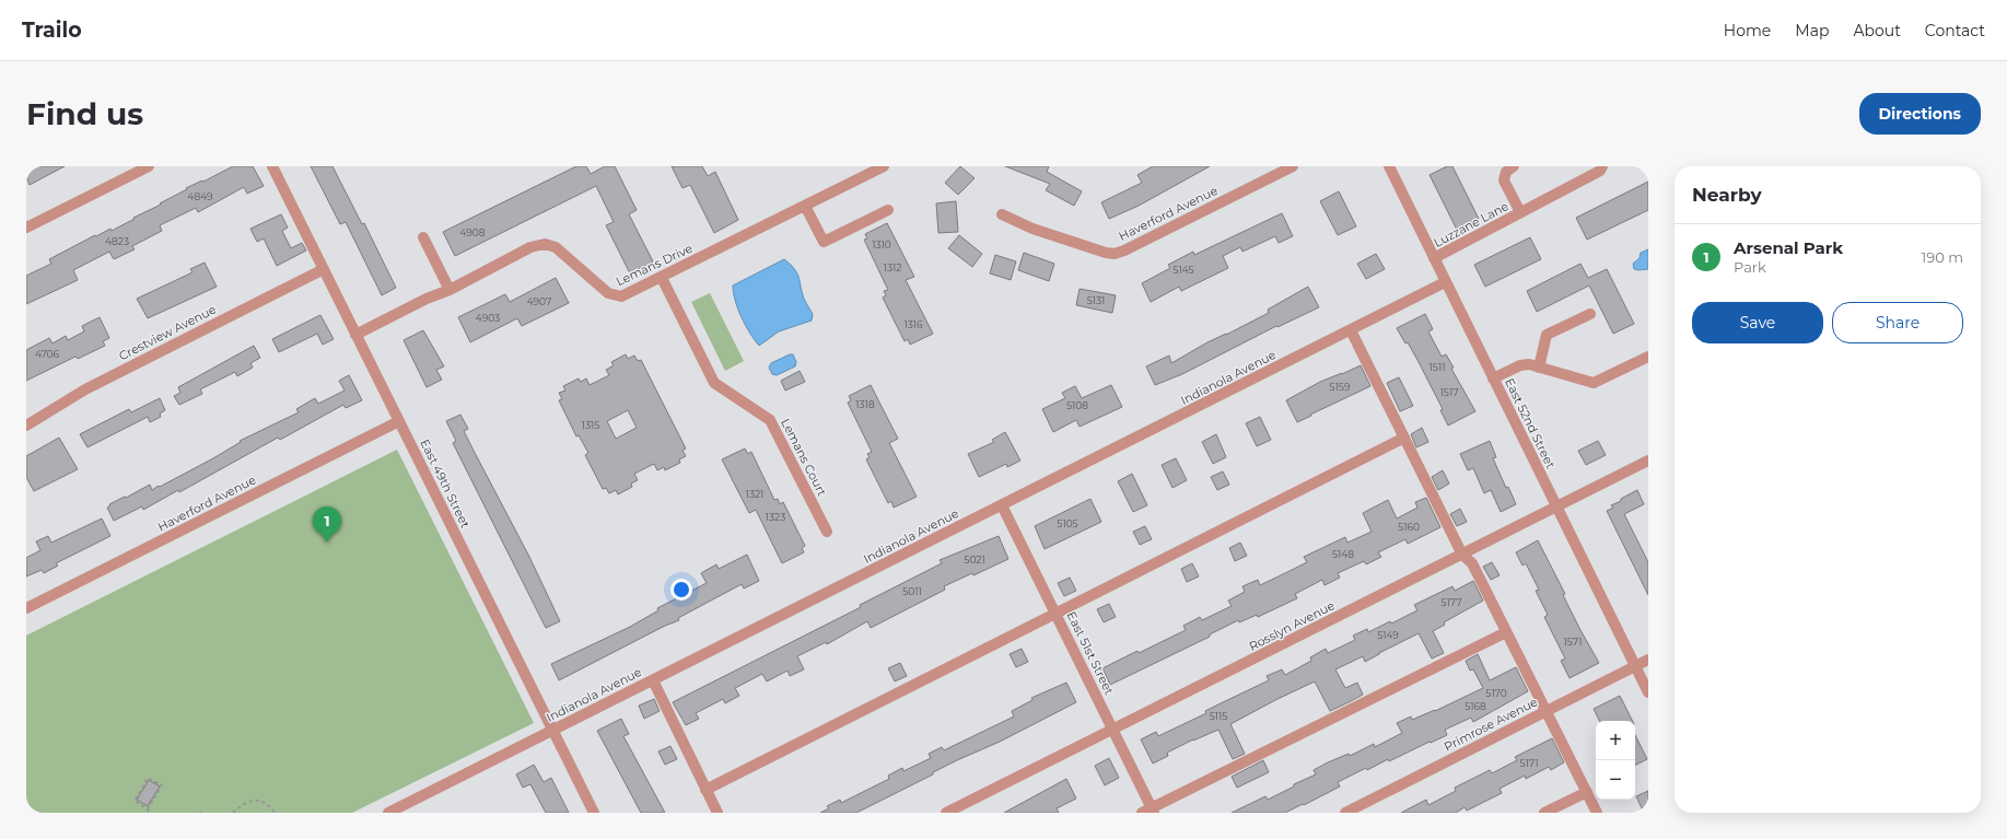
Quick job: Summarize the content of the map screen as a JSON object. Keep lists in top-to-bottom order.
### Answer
{
  "streets": {
    "street": [
      "Haverford Avenue",
      "Luzzane Lane",
      "Lemans Drive",
      "Crestview Avenue",
      "Indianola Avenue",
      "East 52nd Street",
      "Lemans Court",
      "East 49th Street",
      "Rosslyn Avenue",
      "East 51st Street",
      "Primrose Avenue"
    ]
  },
  "crossings": [
    ["Haverford Avenue", "East 49th Street"],
    ["Luzzane Lane", "East 52nd Street"],
    ["Lemans Drive", "Lemans Court"],
    ["Crestview Avenue", "East 49th Street"],
    ["Indianola Avenue", "East 52nd Street"],
    ["Indianola Avenue", "East 49th Street"],
    ["Indianola Avenue", "East 51st Street"],
    ["East 52nd Street", "Rosslyn Avenue"],
    ["East 52nd Street", "Primrose Avenue"],
    ["Rosslyn Avenue", "East 51st Street"]
  ],
  "house_numbers": [
    "4849",
    "4908",
    "4823",
    "1310",
    "1312",
    "5145",
    "5131",
    "4907",
    "4903",
    "1316",
    "4706",
    "1511",
    "5159",
    "1517",
    "1318",
    "5108",
    "1315",
    "1321",
    "1323",
    "5105",
    "5160",
    "5148",
    "5021",
    "5011",
    "5177",
    "5149",
    "1571",
    "5170",
    "5168",
    "5115",
    "5171"
  ],
  "page": {
    "header": "Trailo",
    "nav": [
      "Home",
      "Map",
      "About",
      "Contact"
    ],
    "buttons": [
      "Directions",
      ["Save", "Share"]
    ],
    "title": "Find us",
    "heading": "Nearby",
    "list": [
      {
        "mark": "1",
        "name": "Arsenal Park",
        "note": "Park",
        "value": "190 m"
      }
    ],
    "pins": "1",
    "map_buttons": ["+", "−"]
  }
}
